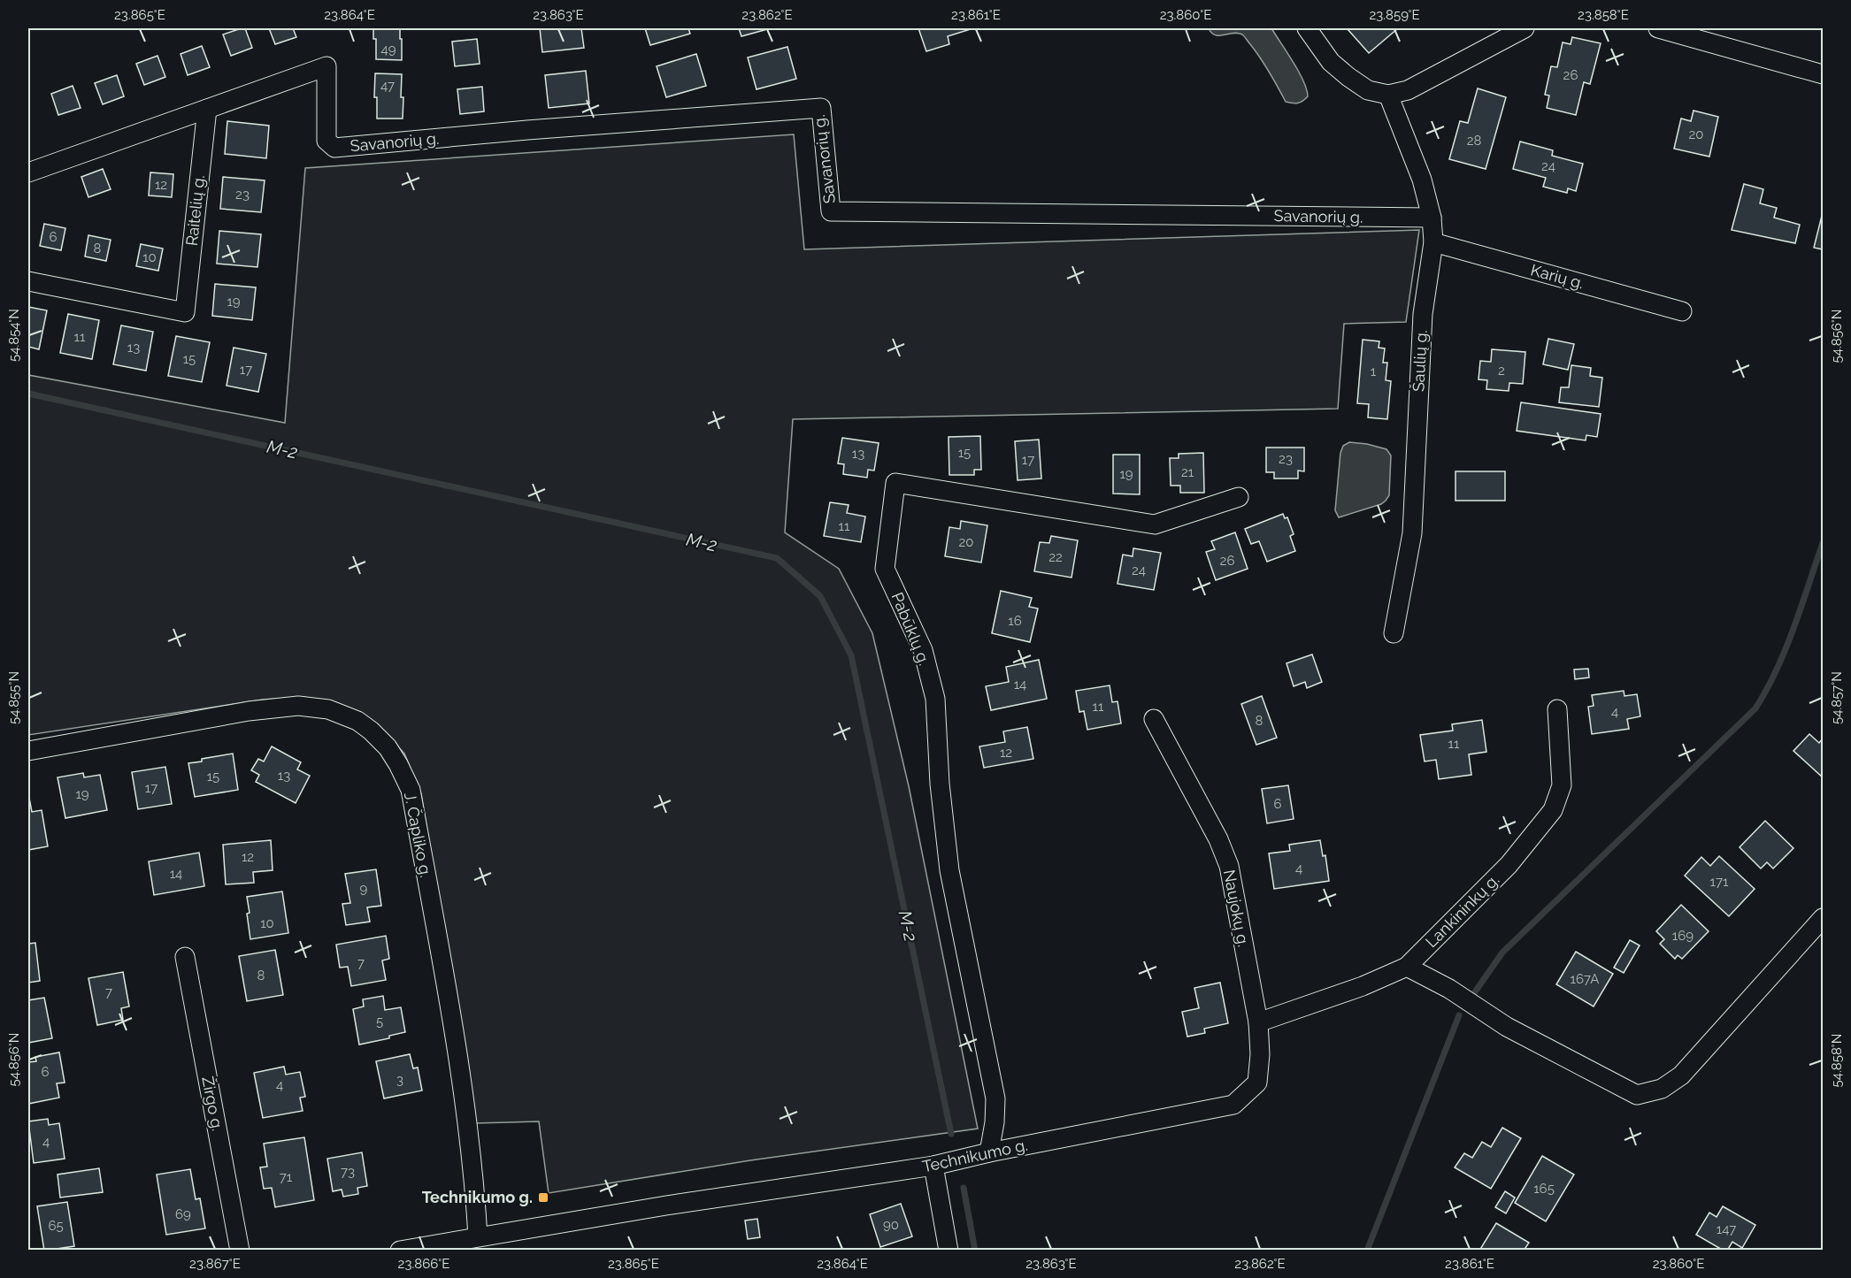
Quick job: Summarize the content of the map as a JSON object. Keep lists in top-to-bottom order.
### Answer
{
  "streets": {
    "street": [
      "Savanorių g.",
      "Raitelių g.",
      "Karių g.",
      "Šaulių g.",
      "Pabūklų g.",
      "J. Čapliko g.",
      "Naujokų g.",
      "Lankininkų g.",
      "Žirgo g.",
      "Technikumo g."
    ]
  },
  "crossings": [
    ["Savanorių g.", "Raitelių g."],
    ["Savanorių g.", "Šaulių g."],
    ["Karių g.", "Šaulių g."],
    ["Pabūklų g.", "Technikumo g."],
    ["J. Čapliko g.", "Technikumo g."],
    ["Naujokų g.", "Lankininkų g."],
    ["Naujokų g.", "Technikumo g."]
  ],
  "water": ["M-2"],
  "places": {
    "transit": ["Technikumo g."]
  },
  "house_numbers": [
    "49",
    "26",
    "47",
    "20",
    "28",
    "24",
    "12",
    "23",
    "6",
    "8",
    "10",
    "19",
    "11",
    "13",
    "15",
    "17",
    "2",
    "1",
    "15",
    "13",
    "23",
    "17",
    "21",
    "19",
    "11",
    "20",
    "22",
    "26",
    "24",
    "16",
    "14",
    "11",
    "4",
    "8",
    "11",
    "12",
    "13",
    "15",
    "17",
    "19",
    "6",
    "12",
    "4",
    "14",
    "171",
    "9",
    "10",
    "169",
    "7",
    "8",
    "167A",
    "7",
    "5",
    "6",
    "3",
    "4",
    "4",
    "73",
    "71",
    "165",
    "69",
    "90",
    "65",
    "147"
  ],
  "coordinates": [
    "23.865°E",
    "23.864°E",
    "23.863°E",
    "23.862°E",
    "23.861°E",
    "23.860°E",
    "23.859°E",
    "23.858°E",
    "54.854°N",
    "54.856°N",
    "54.855°N",
    "54.857°N",
    "54.858°N",
    "23.867°E",
    "23.866°E"
  ]
}
